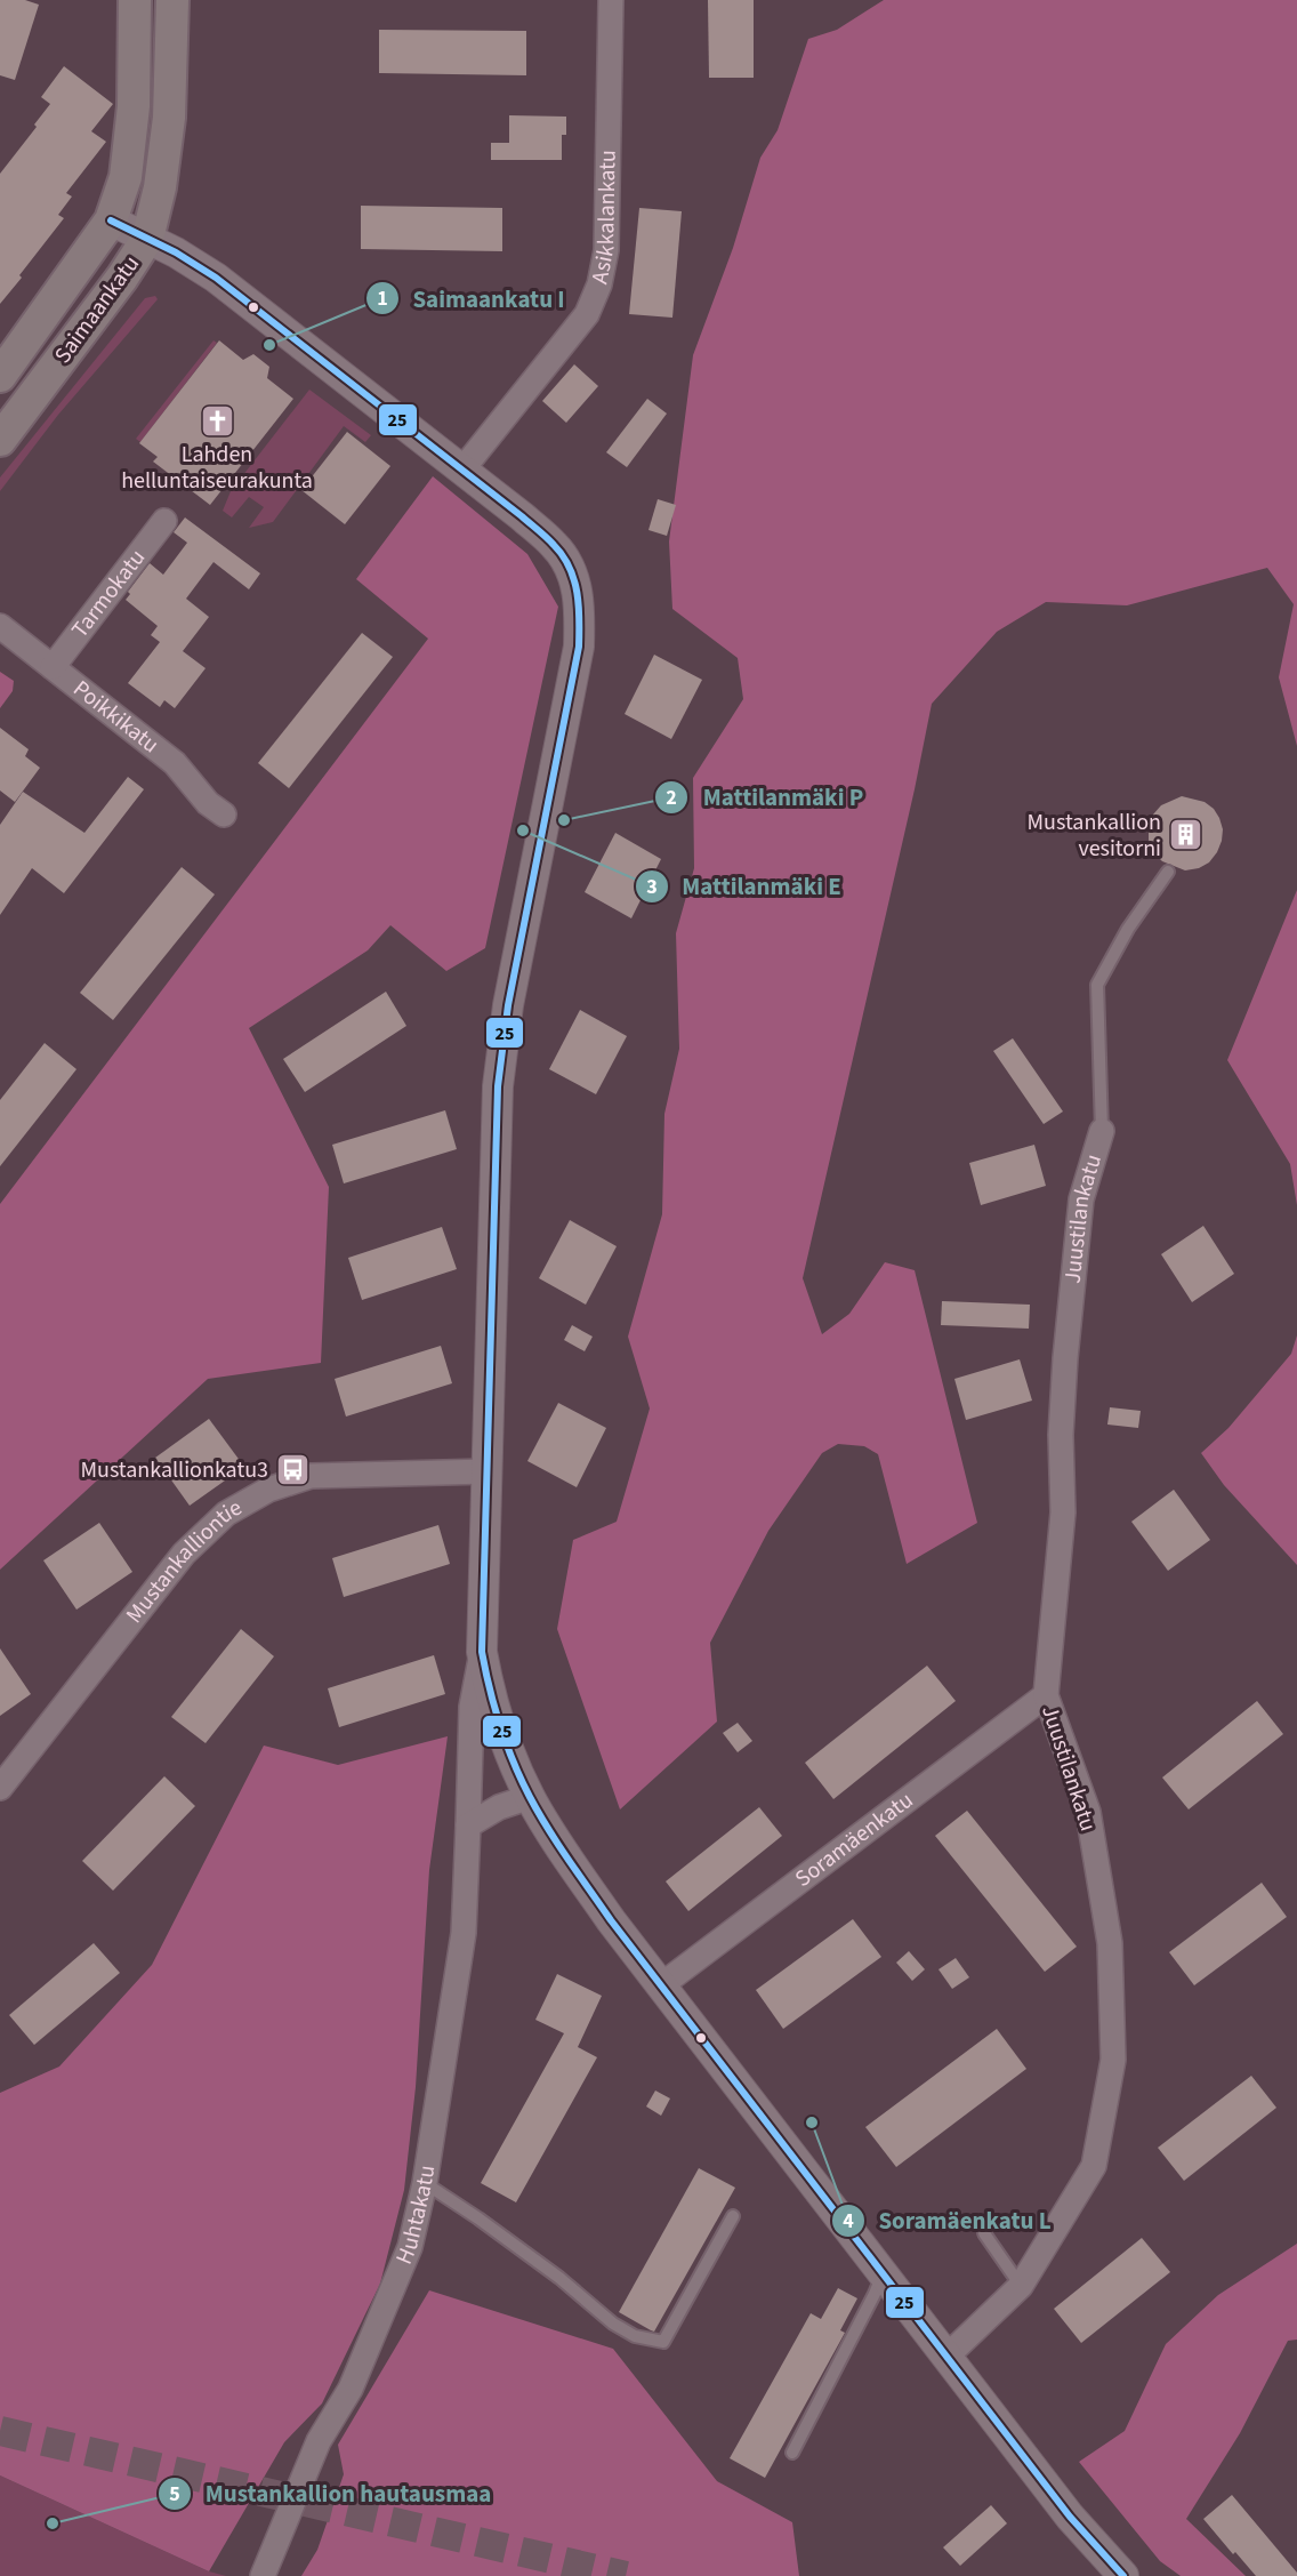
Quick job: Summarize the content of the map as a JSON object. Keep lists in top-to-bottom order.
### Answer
{
  "streets": {
    "main road": ["Saimaankatu"],
    "street": [
      "Asikkalankatu",
      "Tarmokatu",
      "Poikkikatu",
      "Juustilankatu",
      "Mustankalliontie",
      "Soramäenkatu",
      "Huhtakatu"
    ]
  },
  "crossings": [
    ["Tarmokatu", "Poikkikatu"],
    ["Juustilankatu", "Soramäenkatu"]
  ],
  "places": {
    "other": [
      "Saimaankatu I",
      "Mattilanmäki P",
      "Mattilanmäki E",
      "Soramäenkatu L",
      "Mustankallion hautausmaa"
    ],
    "church": ["Lahden helluntaiseurakunta"],
    "building": ["Mustankallion vesitorni"],
    "bus stop": ["Mustankallionkatu3"]
  },
  "lines": ["transit line 25"]
}
